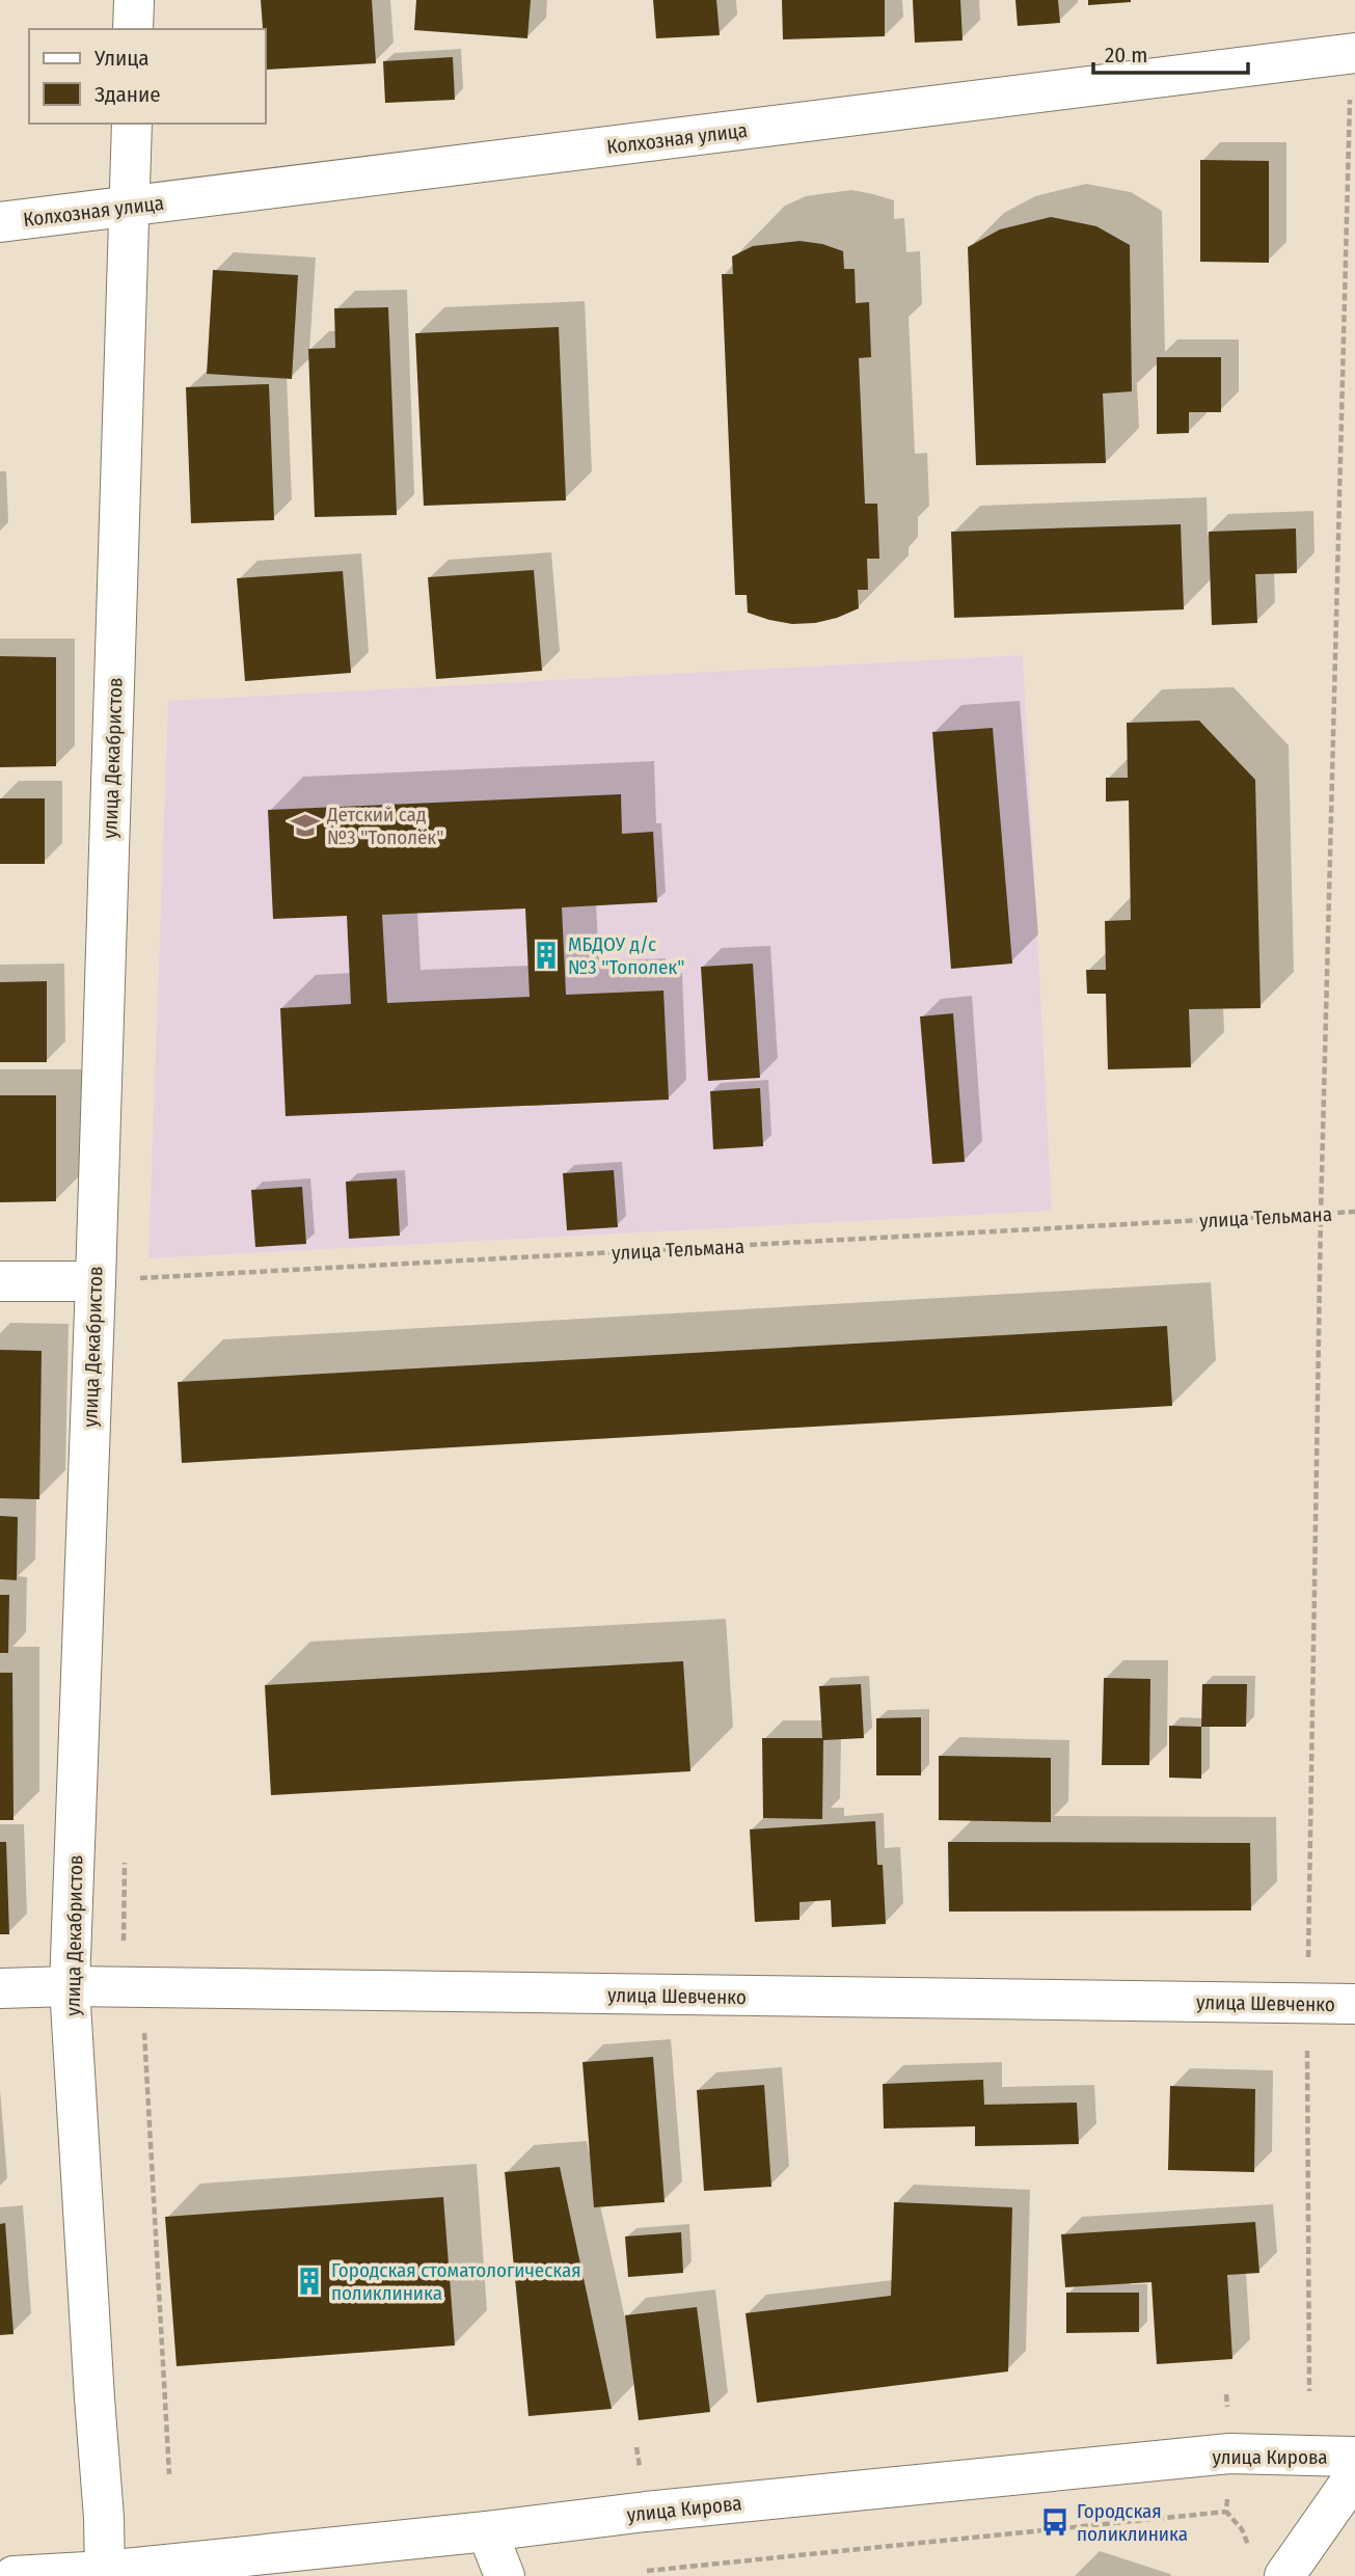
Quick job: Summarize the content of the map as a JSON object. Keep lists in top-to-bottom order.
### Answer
{
  "streets": {
    "street": [
      "Колхозная улица",
      "улица Декабристов",
      "улица Шевченко",
      "улица Кирова"
    ],
    "path": ["улица Тельмана"]
  },
  "crossings": [
    ["Колхозная улица", "улица Декабристов"],
    ["улица Декабристов", "улица Тельмана"],
    ["улица Декабристов", "улица Шевченко"],
    ["улица Декабристов", "улица Кирова"]
  ],
  "places": {
    "school or university": ["Детский сад №3 \"Тополёк\""],
    "building": ["МБДОУ д/с №3 \"Тополек\"", "Городская стоматологическая поликлиника"],
    "bus stop": ["Городская поликлиника"]
  },
  "legend": ["Улица", "Здание"],
  "scale_bar": "20 m"
}
